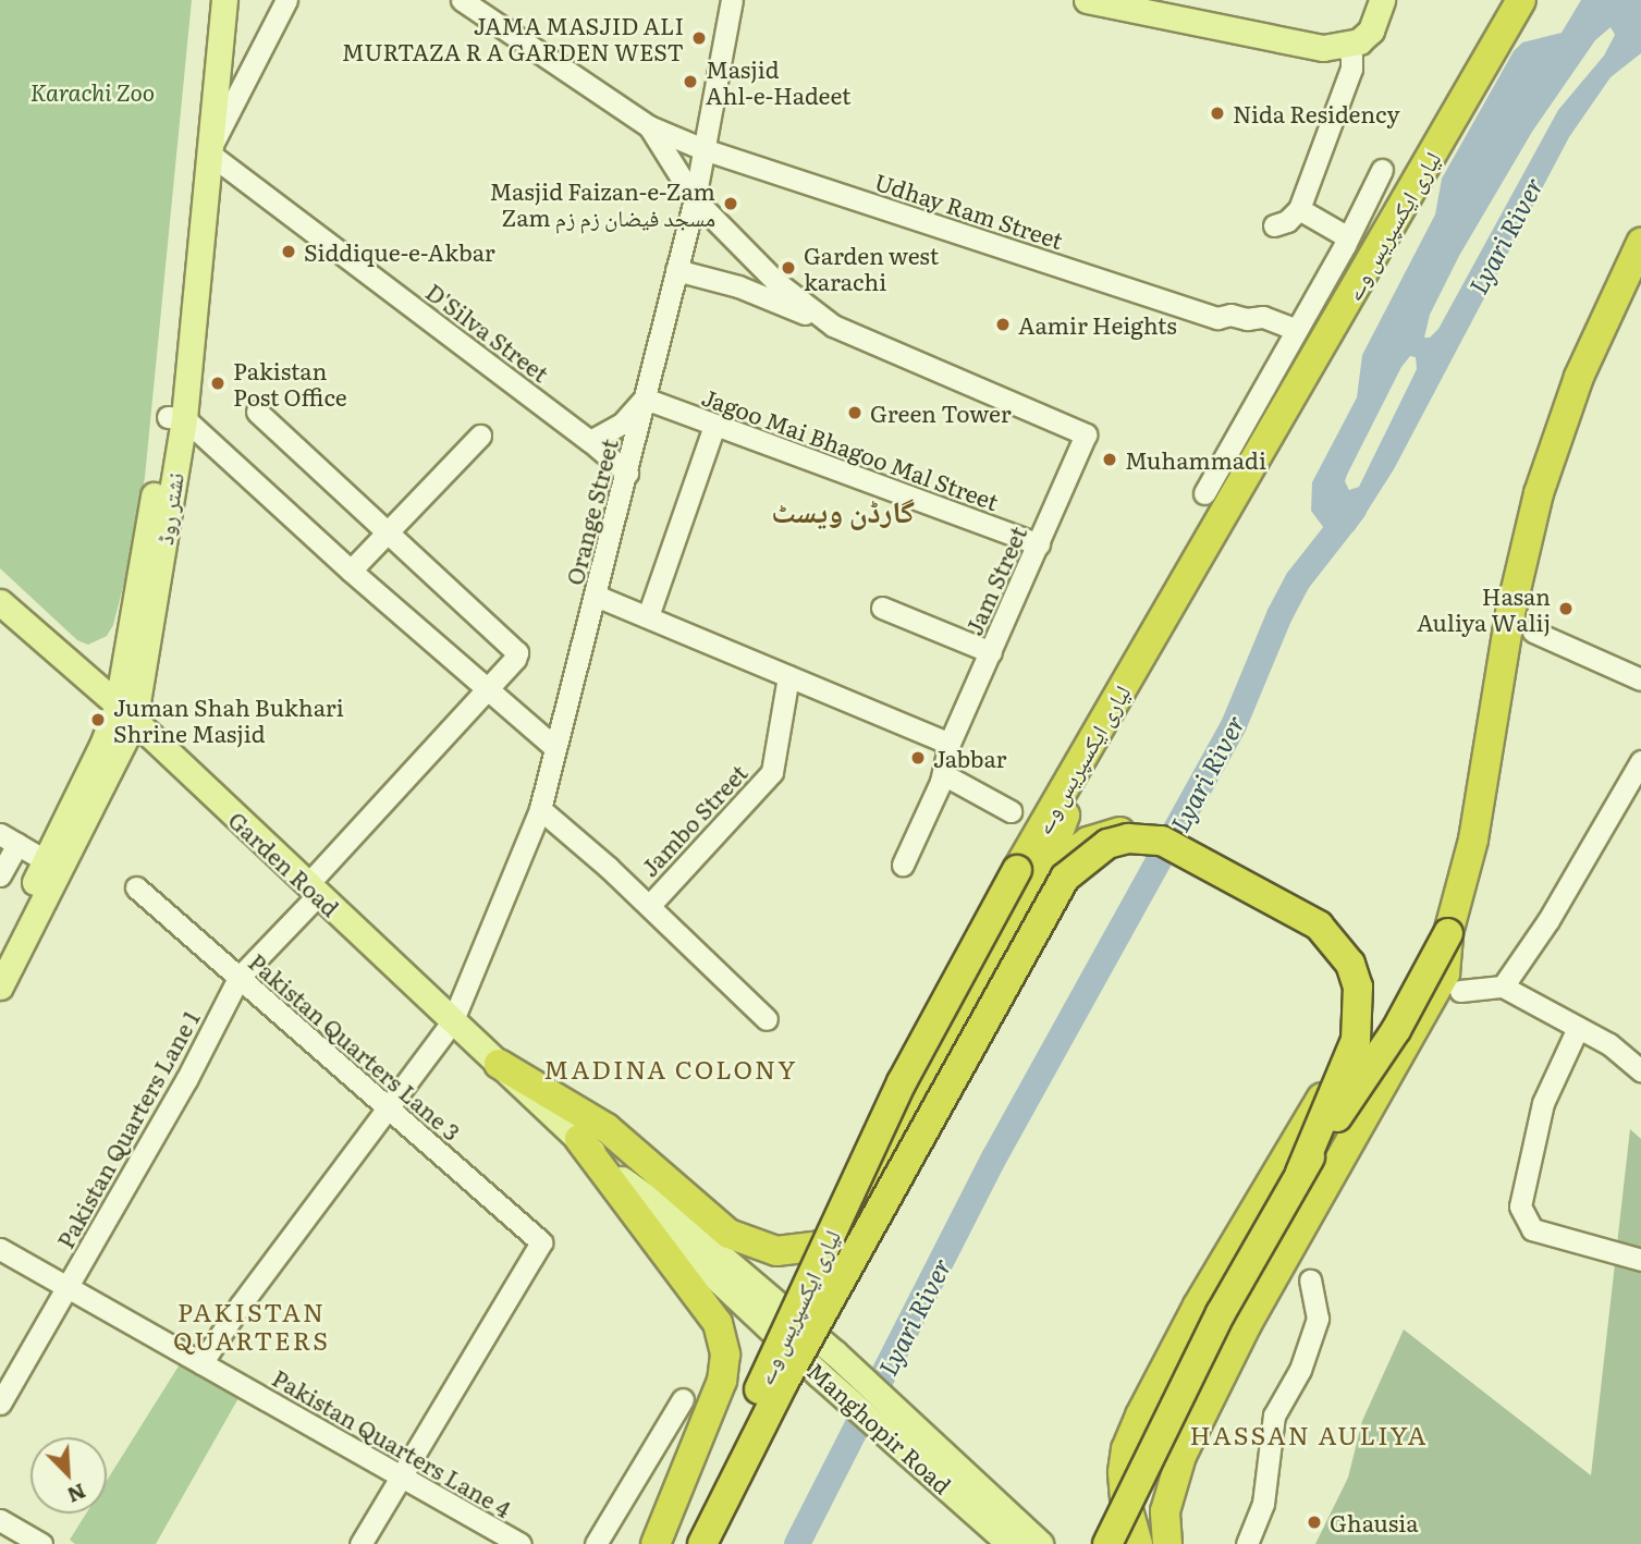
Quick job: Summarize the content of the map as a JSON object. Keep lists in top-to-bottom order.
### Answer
{
  "streets": {
    "highway": ["لیاری ایکسپریس وے"],
    "main road": ["نشتر روڈ", "Garden Road", "Manghopir Road"],
    "street": [
      "Udhay Ram Street",
      "D'Silva Street",
      "Jagoo Mai Bhagoo Mal Street",
      "Orange Street",
      "Jam Street",
      "Jambo Street",
      "Pakistan Quarters Lane 3",
      "Pakistan Quarters Lane 1",
      "Pakistan Quarters Lane 4"
    ]
  },
  "crossings": [
    ["Udhay Ram Street", "Orange Street"],
    ["D'Silva Street", "نشتر روڈ"],
    ["D'Silva Street", "Orange Street"],
    ["Jagoo Mai Bhagoo Mal Street", "Orange Street"],
    ["Jagoo Mai Bhagoo Mal Street", "Jam Street"],
    ["نشتر روڈ", "Garden Road"],
    ["Orange Street", "Garden Road"],
    ["Orange Street", "Pakistan Quarters Lane 3"],
    ["Orange Street", "Manghopir Road"],
    ["Orange Street", "Pakistan Quarters Lane 4"],
    ["Garden Road", "Pakistan Quarters Lane 1"],
    ["Garden Road", "Manghopir Road"],
    ["Pakistan Quarters Lane 3", "Pakistan Quarters Lane 1"],
    ["Pakistan Quarters Lane 3", "Pakistan Quarters Lane 4"],
    ["Pakistan Quarters Lane 1", "Pakistan Quarters Lane 4"]
  ],
  "districts": [
    "گارڈن ویسٹ",
    "MADINA COLONY",
    "PAKISTAN QUARTERS",
    "HASSAN AULIYA"
  ],
  "water": ["Lyari River"],
  "parks": ["Karachi Zoo"],
  "places": [
    "JAMA MASJID ALI MURTAZA R A GARDEN WEST",
    "Masjid Ahl-e-Hadeet",
    "Nida Residency",
    "Masjid Faizan-e-Zam Zam مسجد فیضان زم زم",
    "Siddique-e-Akbar",
    "Garden west karachi",
    "Aamir Heights",
    "Pakistan Post Office",
    "Green Tower",
    "Muhammadi",
    "Hasan Auliya Walij",
    "Juman Shah Bukhari Shrine Masjid",
    "Jabbar",
    "Ghausia"
  ],
  "north": "bottom right"
}
